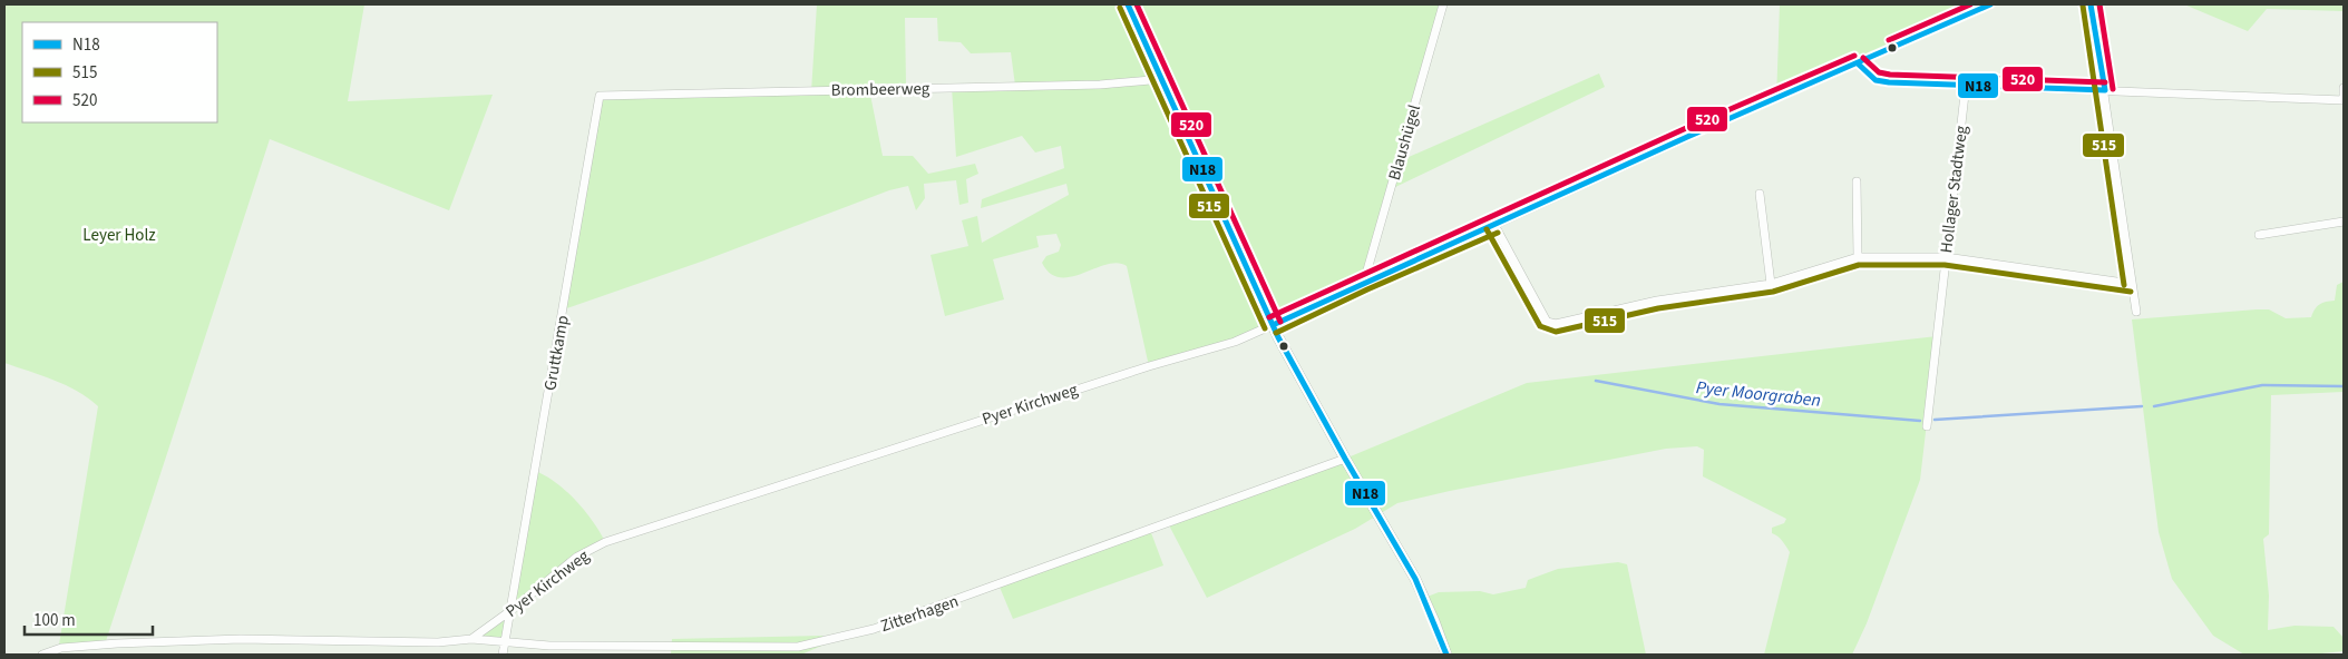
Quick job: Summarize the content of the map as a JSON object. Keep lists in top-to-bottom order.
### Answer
{
  "streets": {
    "street": [
      "Brombeerweg",
      "Blaushügel",
      "Hollager Stadtweg",
      "Gruttkamp",
      "Pyer Kirchweg",
      "Zitterhagen"
    ]
  },
  "crossings": [
    ["Brombeerweg", "Gruttkamp"],
    ["Blaushügel", "Pyer Kirchweg"],
    ["Gruttkamp", "Pyer Kirchweg"],
    ["Gruttkamp", "Zitterhagen"],
    ["Pyer Kirchweg", "Zitterhagen"]
  ],
  "water": ["Pyer Moorgraben"],
  "parks": ["Leyer Holz"],
  "lines": ["transit line N18", "transit line 520", "transit line 515"],
  "legend": ["N18", "515", "520"],
  "scale_bar": "100 m"
}
